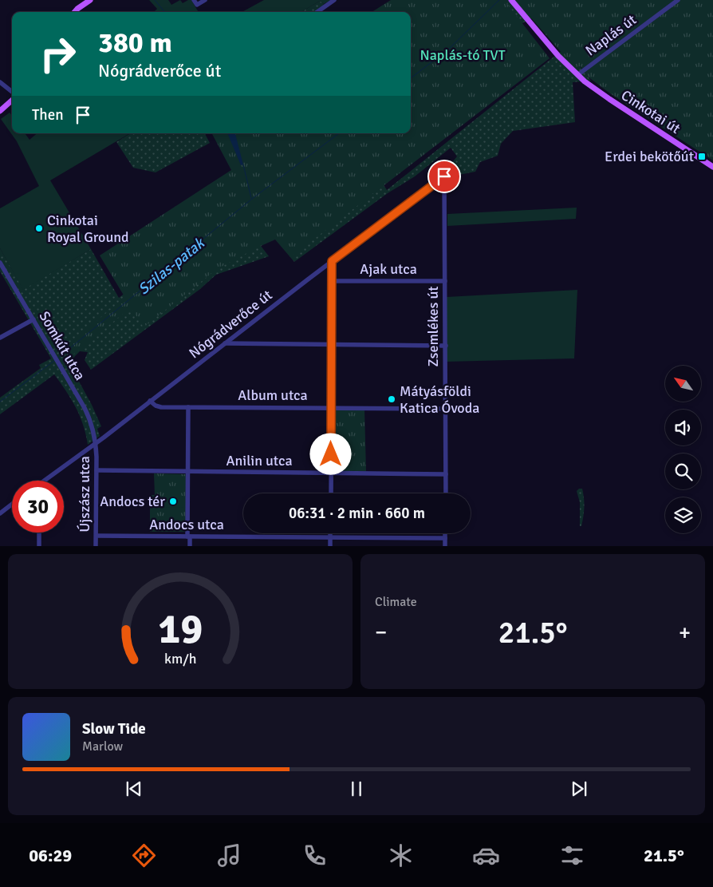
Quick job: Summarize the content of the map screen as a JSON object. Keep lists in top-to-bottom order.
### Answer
{
  "streets": {
    "main road": ["Cinkotai út"],
    "street": [
      "Naplás út",
      "Ajak utca",
      "Nógrádverőce út",
      "Zsemlékes út",
      "Somkút utca",
      "Album utca",
      "Anilin utca",
      "Újszász utca",
      "Andocs utca"
    ]
  },
  "crossings": [
    ["Naplás út", "Cinkotai út"],
    ["Ajak utca", "Zsemlékes út"],
    ["Nógrádverőce út", "Zsemlékes út"],
    ["Nógrádverőce út", "Somkút utca"],
    ["Nógrádverőce út", "Album utca"],
    ["Nógrádverőce út", "Újszász utca"],
    ["Zsemlékes út", "Album utca"],
    ["Zsemlékes út", "Anilin utca"],
    ["Somkút utca", "Újszász utca"],
    ["Anilin utca", "Újszász utca"],
    ["Újszász utca", "Andocs utca"]
  ],
  "water": ["Szilas-patak"],
  "parks": ["Naplás-tó TVT"],
  "places": {
    "transit": ["Erdei bekötőút"],
    "other": ["Cinkotai Royal Ground", "Mátyásföldi Katica Óvoda", "Andocs tér"]
  },
  "north": "top left",
  "page": {
    "turn": ["380 m", "Nógrádverőce út"],
    "then": "Then",
    "limit": "30",
    "trip": "06:31 · 2 min · 660 m",
    "tile": "Climate",
    "heat": ["−", "21.5°", "+"],
    "song": ["Slow Tide", "Marlow"],
    "tabs": ["06:29", "21.5°"],
    "gauge": ["19", "km/h"]
  }
}
